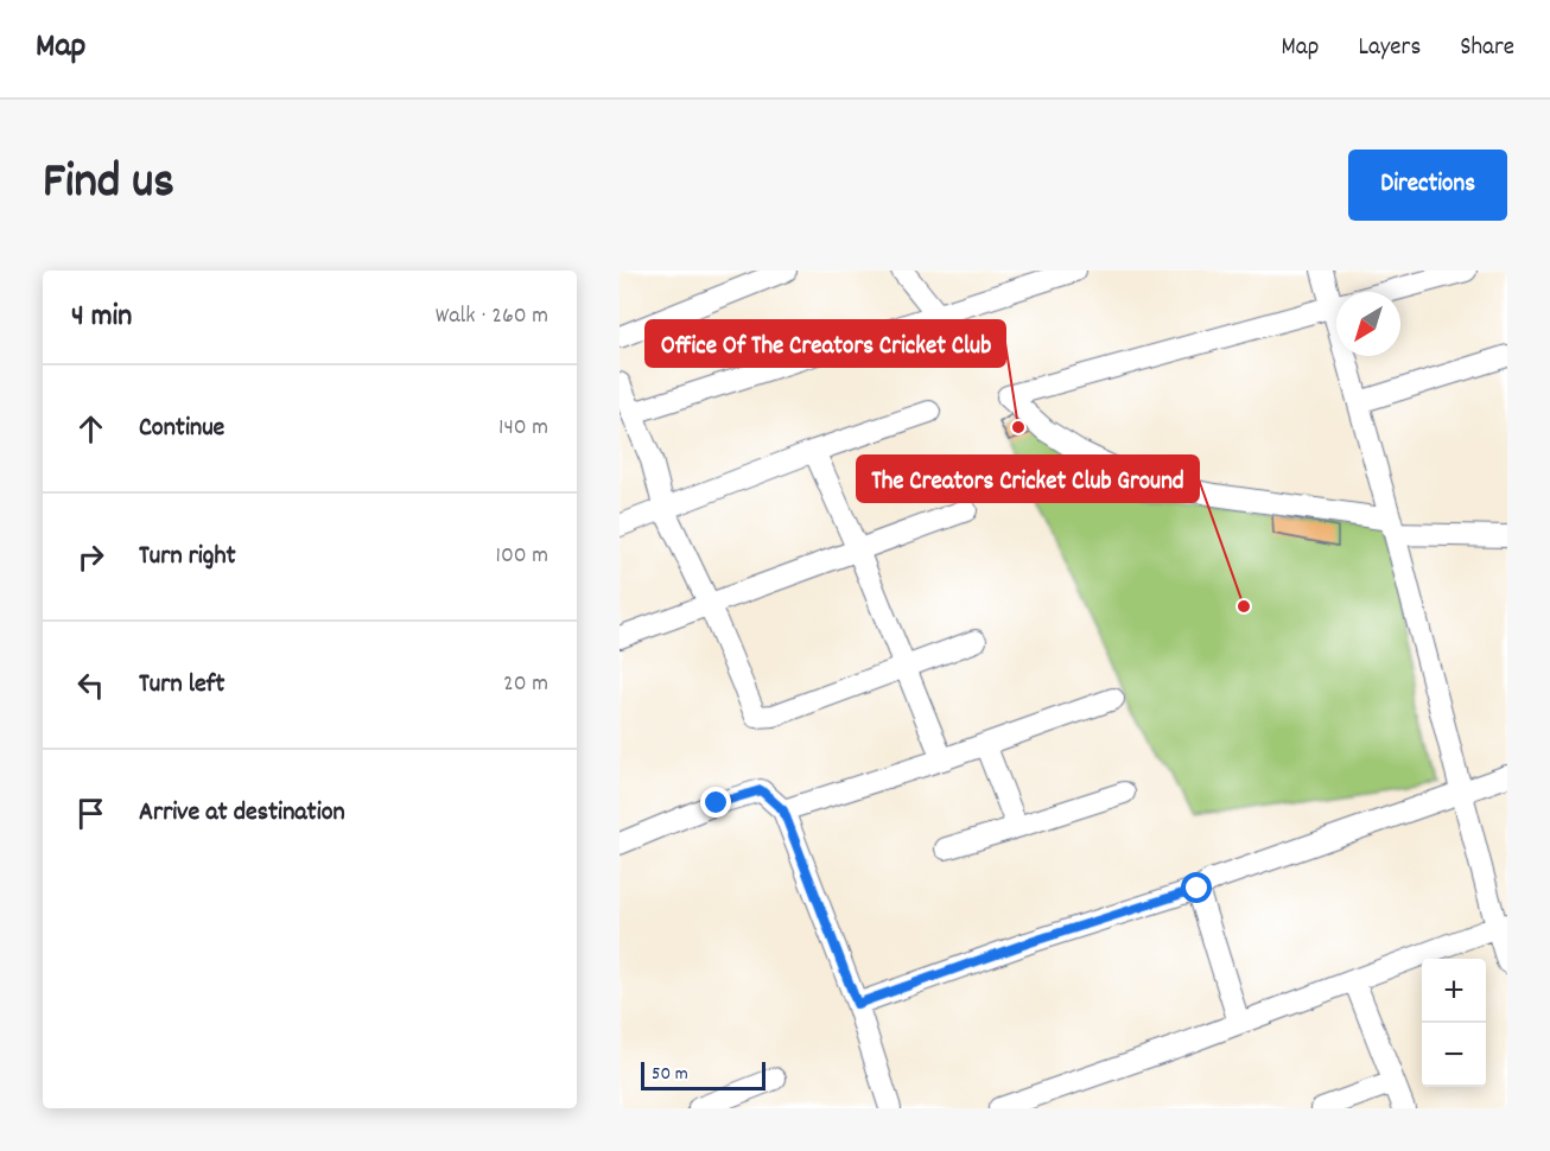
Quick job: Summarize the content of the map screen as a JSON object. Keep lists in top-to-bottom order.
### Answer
{
  "places": ["Office Of The Creators Cricket Club", "The Creators Cricket Club Ground"],
  "scale_bar": "50 m",
  "north": "bottom left",
  "page": {
    "header": "Map",
    "nav": ["Map", "Layers", "Share"],
    "title": "Find us",
    "buttons": "Directions",
    "heading": ["4 min", "Walk · 260 m"],
    "list": [
      ["Continue", "140 m"],
      ["Turn right", "100 m"],
      ["Turn left", "20 m"],
      "Arrive at destination"
    ],
    "map_buttons": ["+", "−"],
    "scale": "50 m"
  }
}
